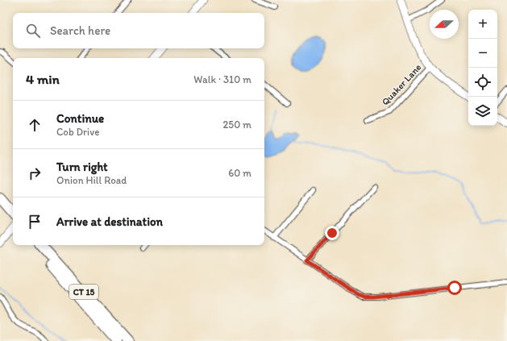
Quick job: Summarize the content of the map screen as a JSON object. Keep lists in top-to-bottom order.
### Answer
{
  "streets": {
    "highway": ["CT 15"],
    "street": ["Quaker Lane"]
  },
  "north": "left",
  "page": {
    "map_buttons": ["+", "−"],
    "search": "Search here",
    "heading": ["4 min", "Walk · 310 m"],
    "list": [
      ["Continue", "Cob Drive", "250 m"],
      ["Turn right", "Onion Hill Road", "60 m"],
      "Arrive at destination"
    ]
  }
}
